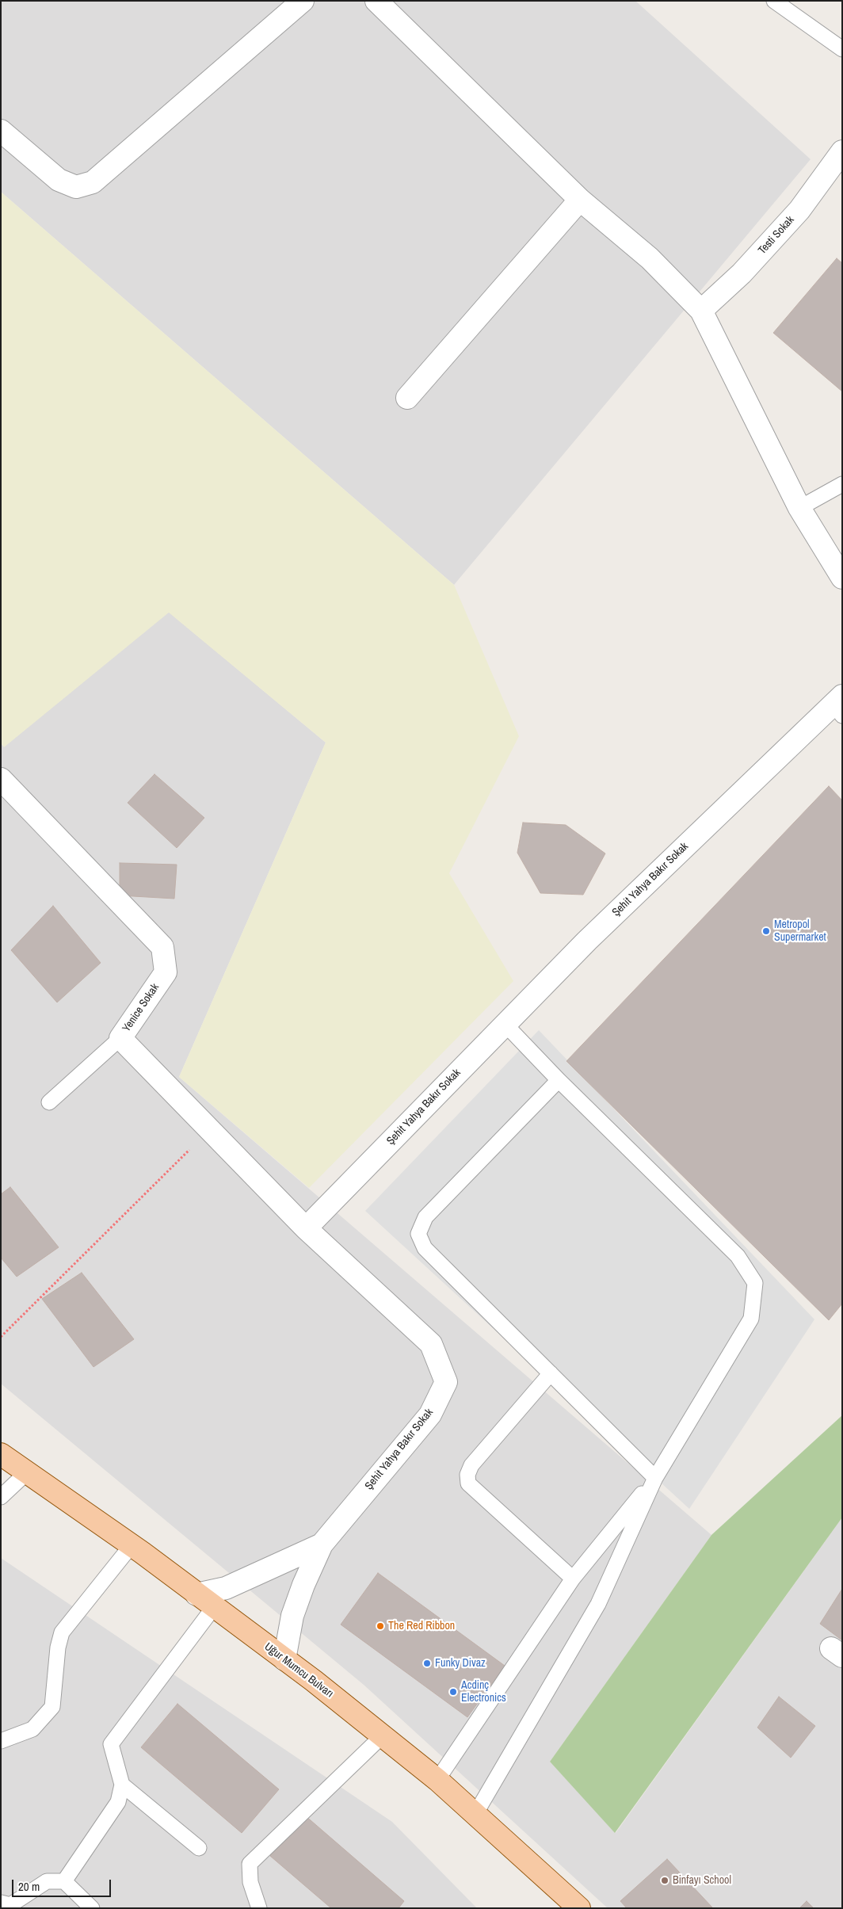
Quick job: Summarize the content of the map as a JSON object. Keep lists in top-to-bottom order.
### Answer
{
  "streets": {
    "main road": ["Uğur Mumcu Bulvarı"],
    "street": ["Testi Sokak", "Şehit Yahya Bakır Sokak", "Yenice Sokak"]
  },
  "crossings": [
    ["Şehit Yahya Bakır Sokak", "Yenice Sokak"]
  ],
  "places": [
    "Metropol Supermarket",
    "The Red Ribbon",
    "Funky Divaz",
    "Acdinç Electronics",
    "Binfayı School"
  ],
  "scale_bar": "20 m"
}
